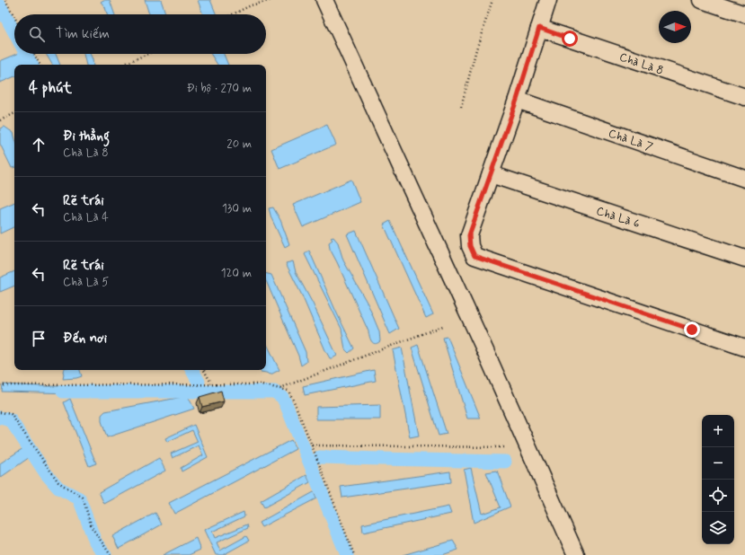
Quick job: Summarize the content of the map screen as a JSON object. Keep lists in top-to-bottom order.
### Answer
{
  "streets": {
    "street": ["Chà Là 8", "Chà Là 7", "Chà Là 6"]
  },
  "north": "right",
  "page": {
    "search": "Tìm kiếm",
    "heading": ["4 phút", "Đi bộ · 270 m"],
    "list": [
      ["Đi thẳng", "Chà Là 8", "20 m"],
      ["Rẽ trái", "Chà Là 4", "130 m"],
      ["Rẽ trái", "Chà Là 5", "120 m"],
      "Đến nơi"
    ],
    "map_buttons": ["+", "−"]
  }
}
